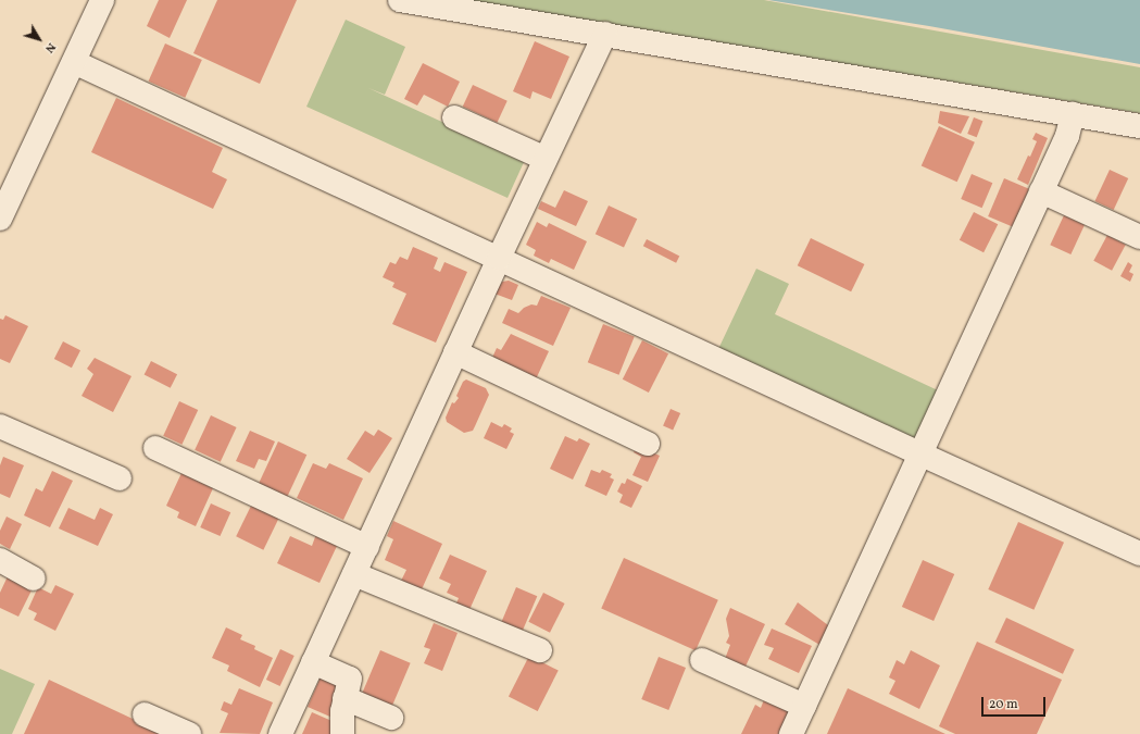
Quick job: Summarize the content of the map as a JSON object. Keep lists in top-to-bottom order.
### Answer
{
  "scale_bar": "20 m",
  "north": "bottom right"
}
